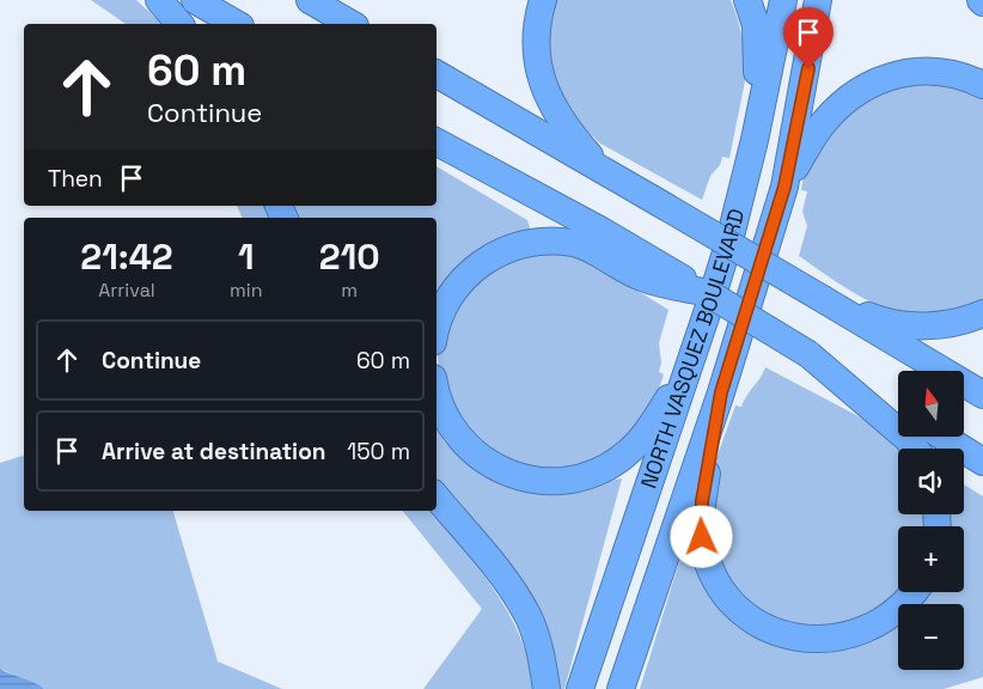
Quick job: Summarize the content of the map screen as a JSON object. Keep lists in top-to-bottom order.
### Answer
{
  "streets": {
    "highway": ["NORTH VASQUEZ BOULEVARD"]
  },
  "north": "top",
  "page": {
    "turn": ["60 m", "Continue"],
    "then": "Then",
    "eta": [
      "21:42",
      "Arrival",
      "1",
      "min",
      "210",
      "m"
    ],
    "list": [
      {
        "name": "Continue",
        "value": "60 m"
      },
      {
        "name": "Arrive at destination",
        "value": "150 m"
      }
    ],
    "map_buttons": ["+", "−"]
  }
}
